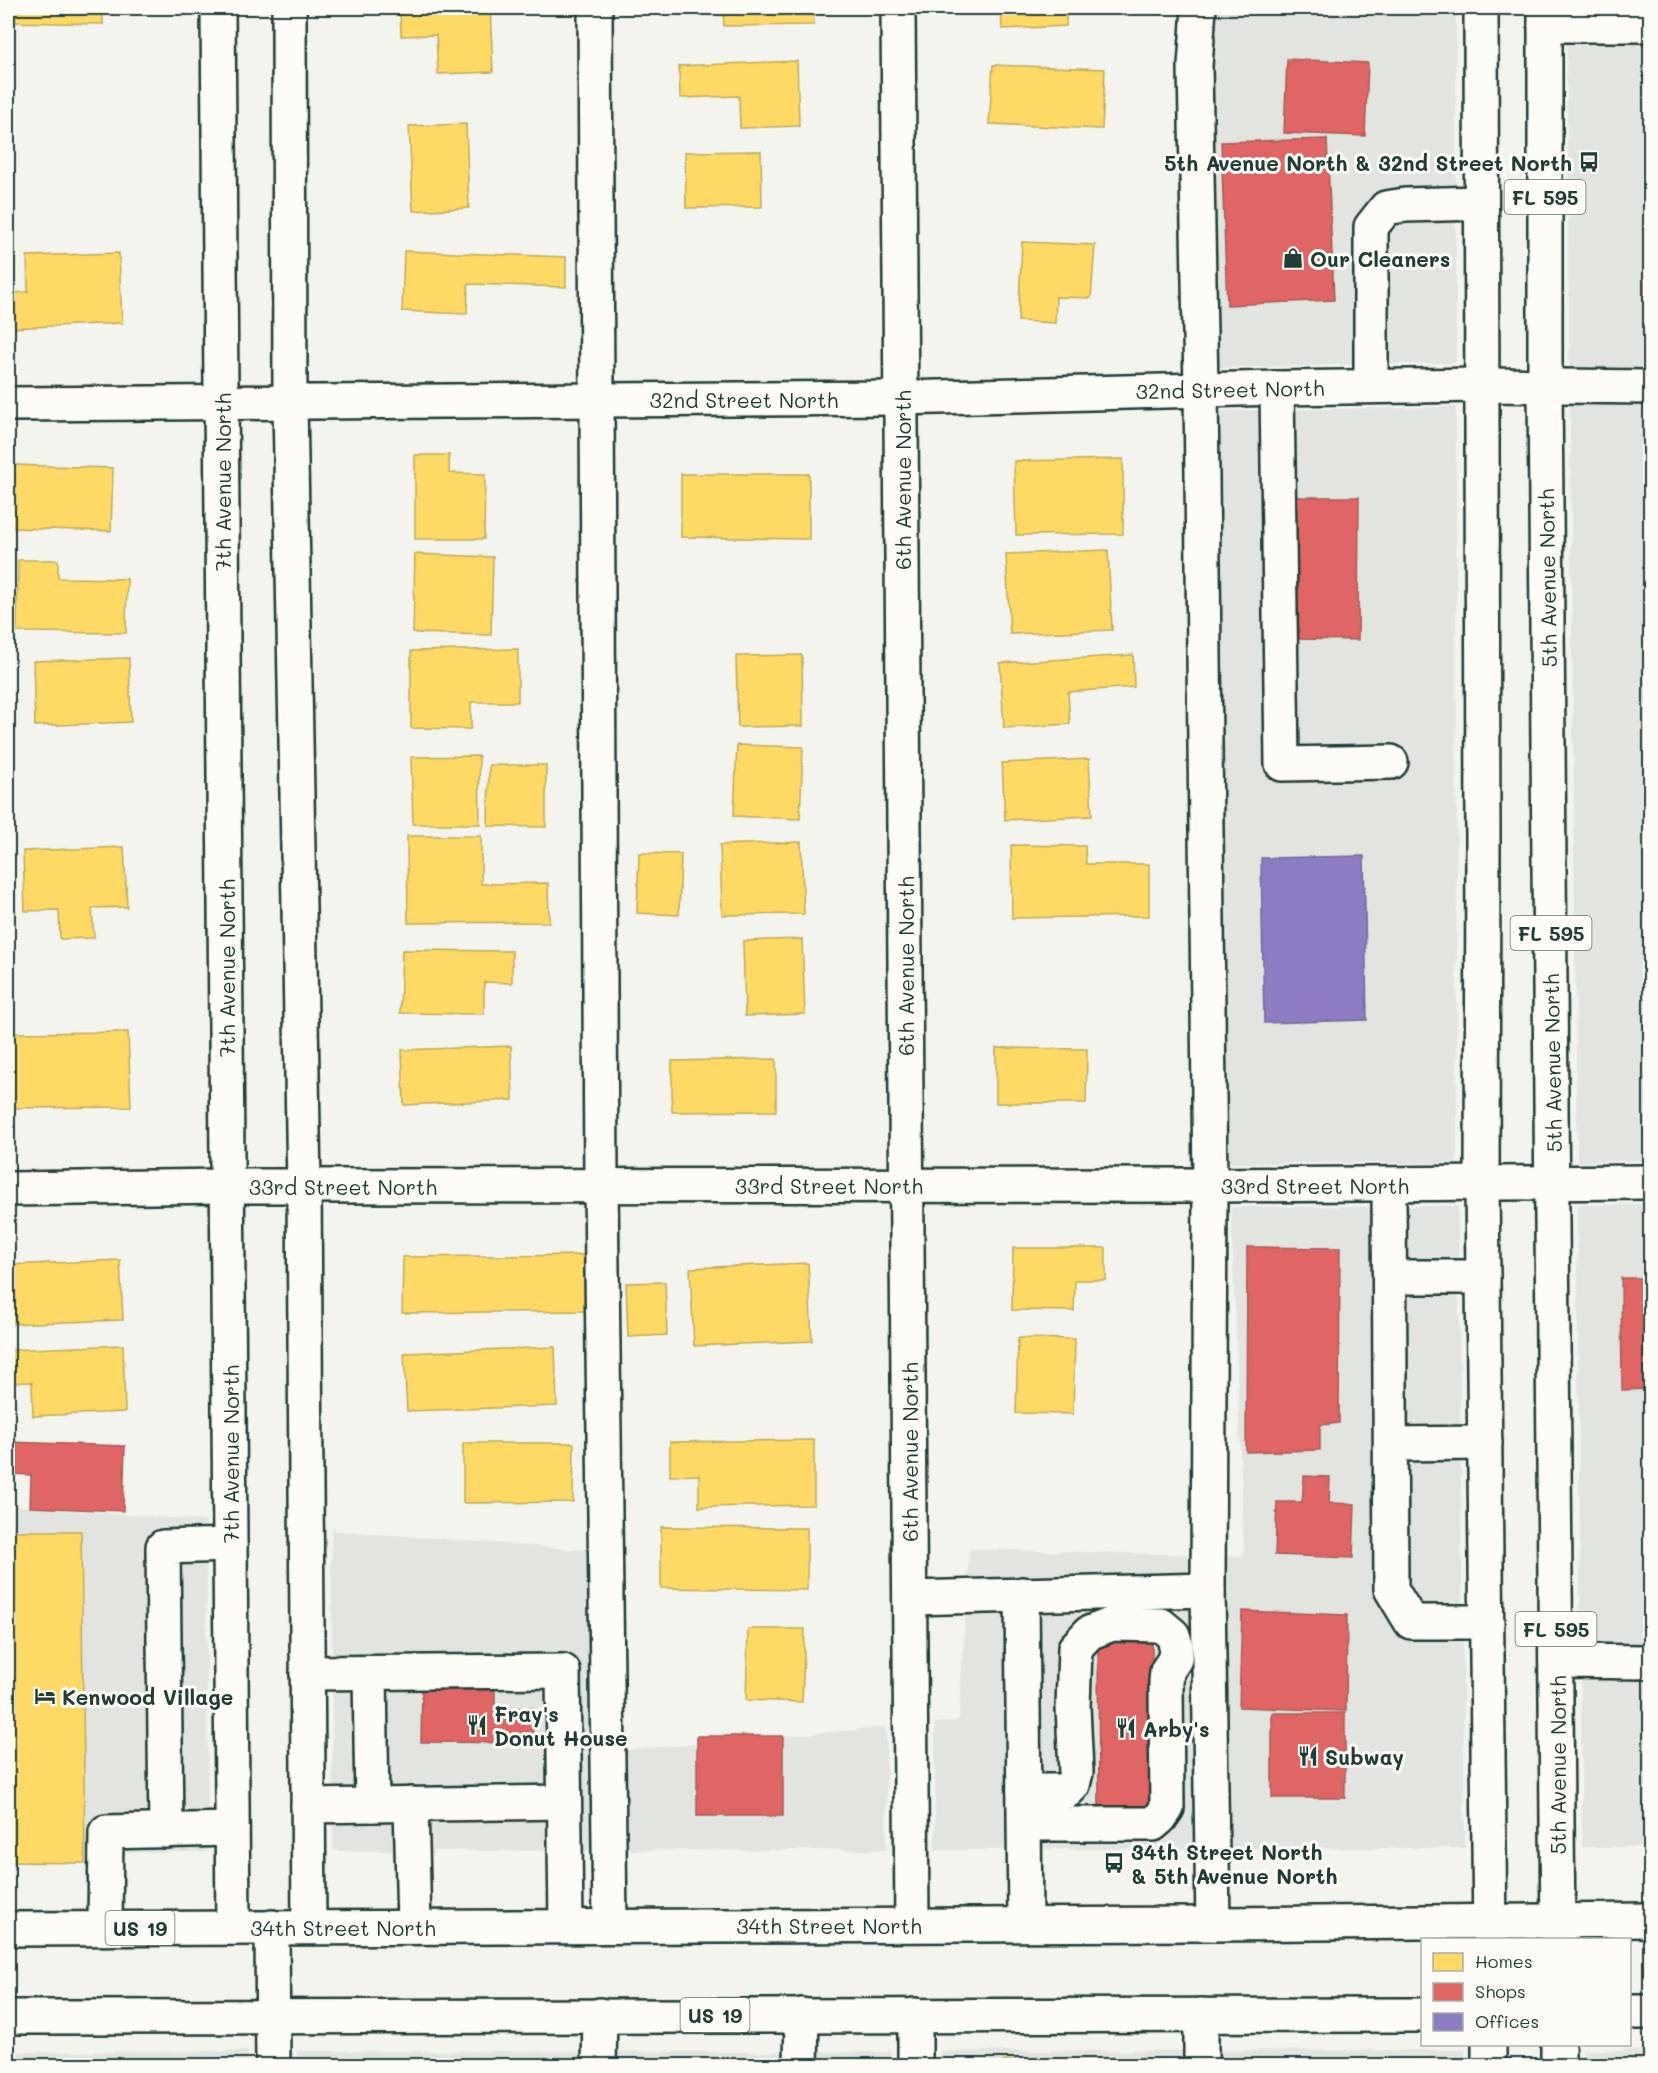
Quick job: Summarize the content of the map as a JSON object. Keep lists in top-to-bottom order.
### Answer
{
  "streets": {
    "main road": [
      "FL 595",
      "32nd Street North",
      "6th Avenue North",
      "7th Avenue North",
      "5th Avenue North",
      "33rd Street North",
      "34th Street North",
      "US 19"
    ]
  },
  "crossings": [
    ["FL 595", "32nd Street North"],
    ["FL 595", "33rd Street North"],
    ["FL 595", "34th Street North"],
    ["32nd Street North", "6th Avenue North"],
    ["32nd Street North", "7th Avenue North"],
    ["32nd Street North", "5th Avenue North"],
    ["6th Avenue North", "33rd Street North"],
    ["6th Avenue North", "34th Street North"],
    ["7th Avenue North", "33rd Street North"],
    ["7th Avenue North", "34th Street North"],
    ["5th Avenue North", "33rd Street North"],
    ["5th Avenue North", "34th Street North"]
  ],
  "places": {
    "bus stop": ["5th Avenue North & 32nd Street North", "34th Street North & 5th Avenue North"],
    "shop": ["Our Cleaners"],
    "hotel": ["Kenwood Village"],
    "restaurant": ["Fray's Donut House", "Arby's", "Subway"]
  },
  "legend": ["Homes", "Shops", "Offices"]
}
